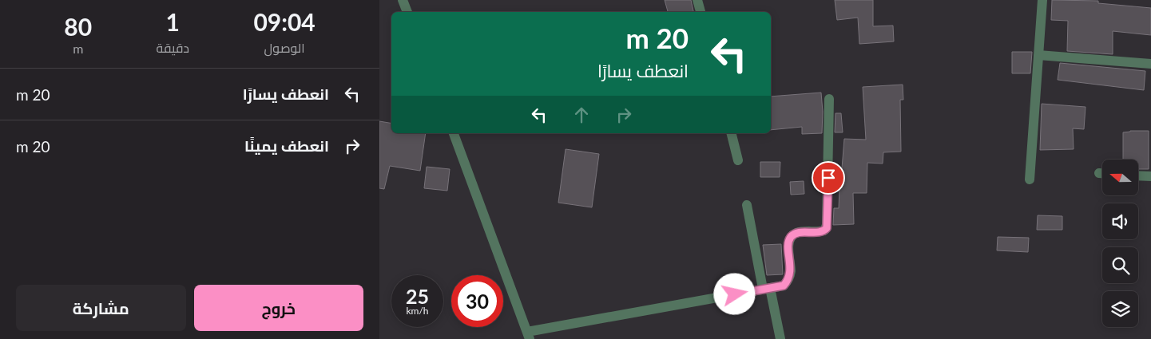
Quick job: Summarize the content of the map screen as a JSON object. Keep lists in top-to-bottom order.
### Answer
{
  "north": "left",
  "page": {
    "eta": [
      "09:04",
      "الوصول",
      "1",
      "دقيقة",
      "80",
      "m"
    ],
    "turn": ["20 m", "انعطف يسارًا"],
    "list": [
      {
        "name": "انعطف يسارًا",
        "value": "20 m"
      },
      {
        "name": "انعطف يمينًا",
        "value": "20 m"
      }
    ],
    "speed": "25 km/h",
    "limit": "30",
    "buttons": ["خروج", "مشاركة"]
  }
}
